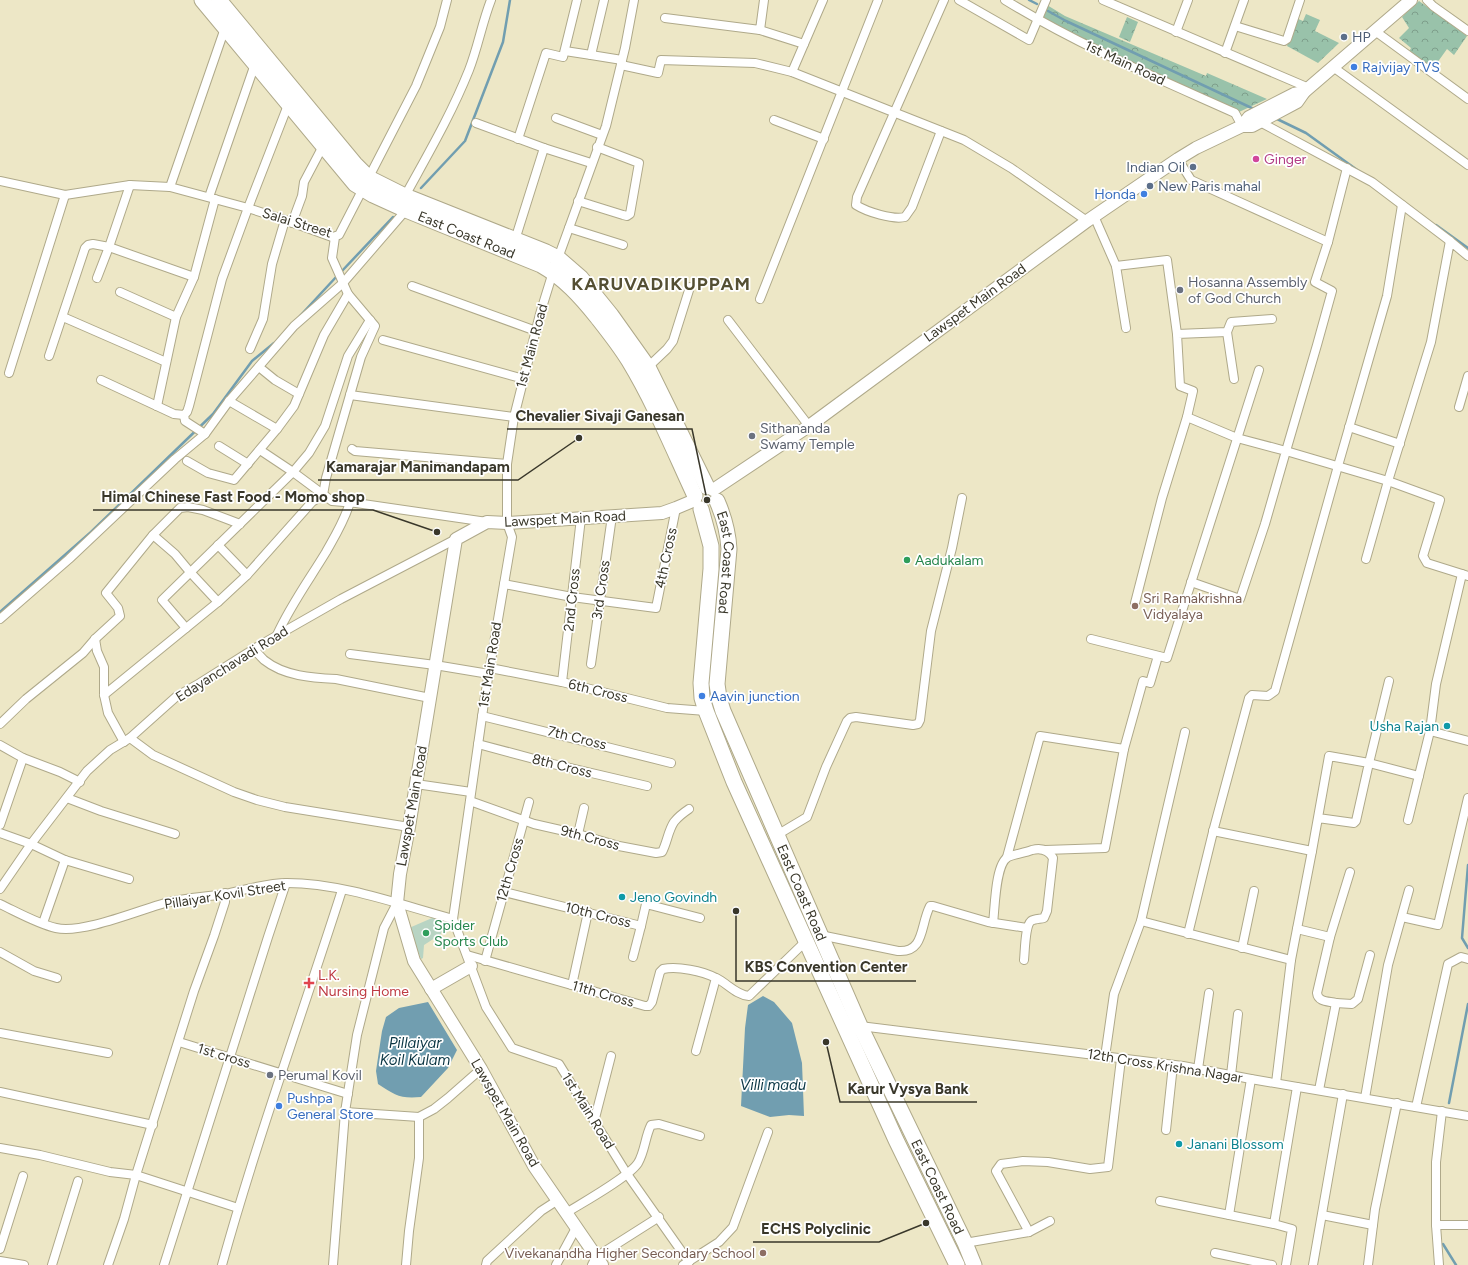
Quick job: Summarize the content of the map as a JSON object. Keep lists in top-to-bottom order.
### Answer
{
  "streets": {
    "highway": ["East Coast Road"],
    "street": [
      "1st Main Road",
      "Salai Street",
      "Lawspet Main Road",
      "4th Cross",
      "3rd Cross",
      "2nd Cross",
      "Edayanchavadi Road",
      "6th Cross",
      "7th Cross",
      "8th Cross",
      "9th Cross",
      "12th Cross",
      "Pillaiyar Kovil Street",
      "10th Cross",
      "11th Cross",
      "1st cross",
      "12th Cross Krishna Nagar"
    ]
  },
  "crossings": [
    ["1st Main Road", "East Coast Road"],
    ["1st Main Road", "Lawspet Main Road"],
    ["1st Main Road", "6th Cross"],
    ["1st Main Road", "7th Cross"],
    ["1st Main Road", "8th Cross"],
    ["1st Main Road", "9th Cross"],
    ["1st Main Road", "Pillaiyar Kovil Street"],
    ["1st Main Road", "11th Cross"],
    ["Salai Street", "East Coast Road"],
    ["East Coast Road", "Lawspet Main Road"],
    ["East Coast Road", "6th Cross"],
    ["East Coast Road", "11th Cross"],
    ["East Coast Road", "12th Cross Krishna Nagar"],
    ["Lawspet Main Road", "4th Cross"],
    ["Lawspet Main Road", "3rd Cross"],
    ["Lawspet Main Road", "2nd Cross"],
    ["Lawspet Main Road", "Edayanchavadi Road"],
    ["Lawspet Main Road", "6th Cross"],
    ["Lawspet Main Road", "Pillaiyar Kovil Street"],
    ["4th Cross", "3rd Cross"],
    ["2nd Cross", "6th Cross"],
    ["9th Cross", "12th Cross"],
    ["12th Cross", "10th Cross"],
    ["12th Cross", "11th Cross"]
  ],
  "districts": ["KARUVADIKUPPAM"],
  "water": ["Pillaiyar Koil Kulam", "Villi madu"],
  "places": {
    "other": [
      "HP",
      "Rajvijay TVS",
      "Ginger",
      "Indian Oil",
      "New Paris mahal",
      "Honda",
      "Hosanna Assembly of God Church",
      "Sithananda Swamy Temple",
      "Kamarajar Manimandapam",
      "Chevalier Sivaji Ganesan",
      "Himal Chinese Fast Food - Momo shop",
      "Aadukalam",
      "Sri Ramakrishna Vidyalaya",
      "Aavin junction",
      "Usha Rajan",
      "Jeno Govindh",
      "KBS Convention Center",
      "Spider Sports Club",
      "Karur Vysya Bank",
      "Perumal Kovil",
      "Pushpa General Store",
      "Janani Blossom",
      "ECHS Polyclinic",
      "Vivekanandha Higher Secondary School"
    ],
    "health": ["L.K. Nursing Home"]
  }
}
